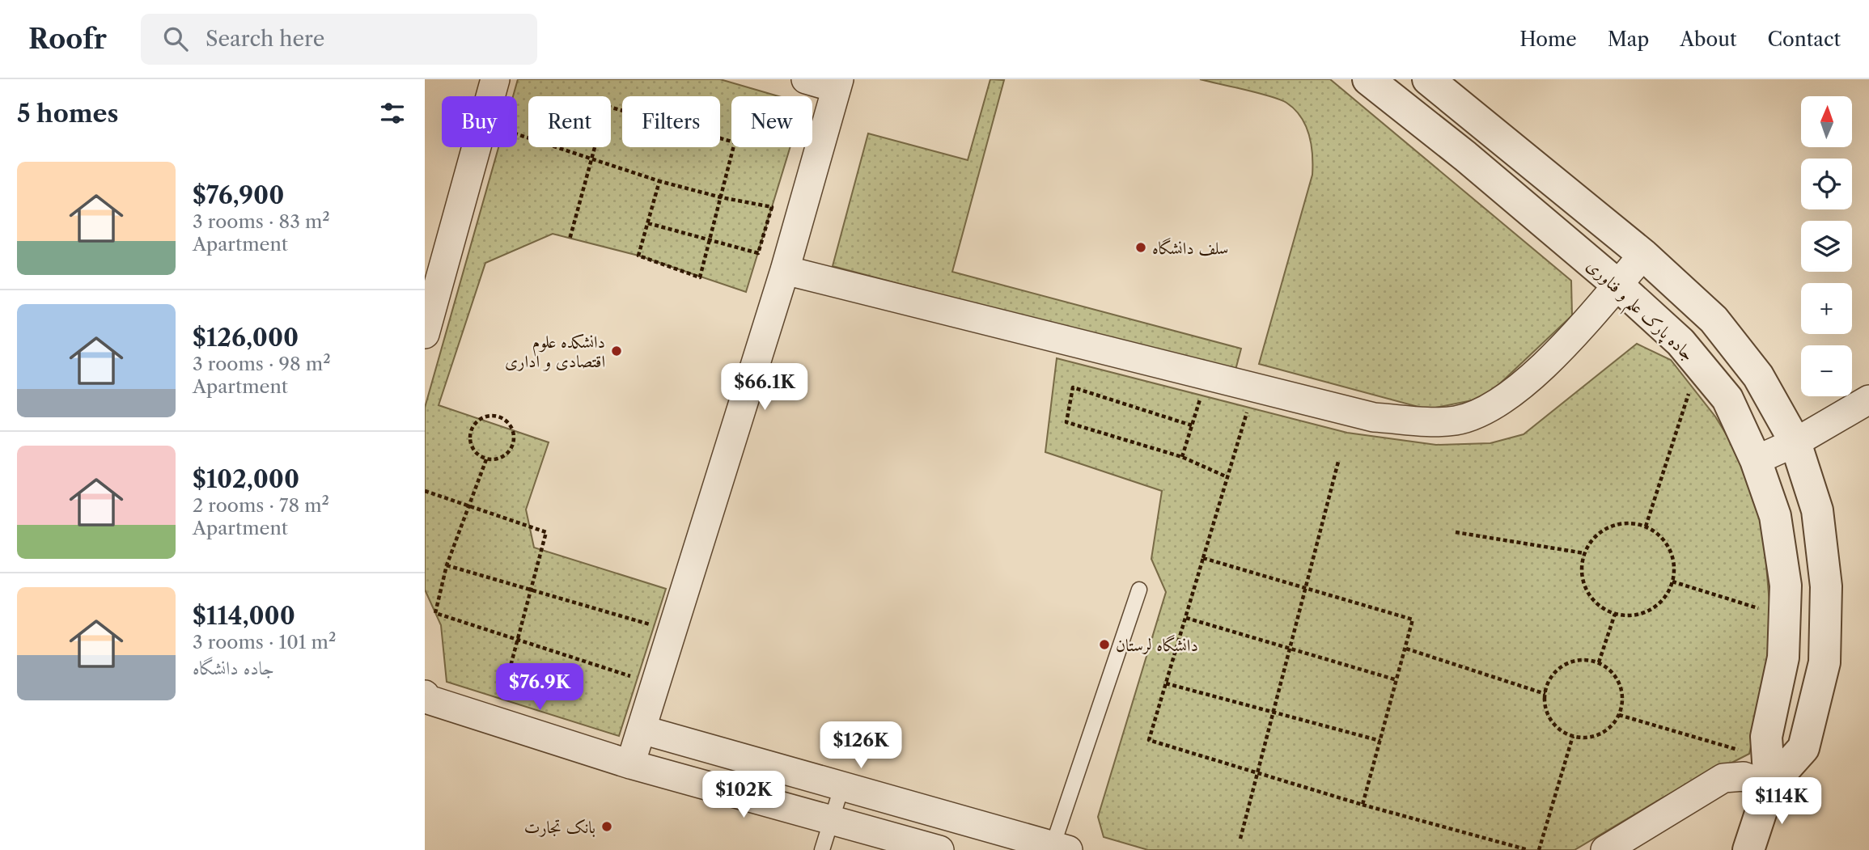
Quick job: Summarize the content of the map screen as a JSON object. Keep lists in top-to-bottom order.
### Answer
{
  "streets": {
    "street": ["جاده پارک علم و فناوری"]
  },
  "places": [
    "سلف دانشگاه",
    "دانشکده علوم اقتصادی و اداری",
    "دانشگاه لرستان",
    "بانک تجارت"
  ],
  "north": "top",
  "page": {
    "header": "Roofr",
    "search": "Search here",
    "nav": [
      "Home",
      "Map",
      "About",
      "Contact"
    ],
    "heading": "5 homes",
    "map_buttons": ["+", "−"],
    "chip": [
      "Buy",
      "Rent",
      "Filters",
      "New"
    ],
    "list": [
      {
        "name": "$76,900",
        "note": "3 rooms · 83 m² · Apartment"
      },
      {
        "name": "$126,000",
        "note": "3 rooms · 98 m² · Apartment"
      },
      {
        "name": "$102,000",
        "note": "2 rooms · 78 m² · Apartment"
      },
      {
        "name": "$114,000",
        "note": "3 rooms · 101 m² · جاده دانشگاه"
      }
    ],
    "price": [
      "$66.1K",
      "$76.9K",
      "$126K",
      "$102K",
      "$114K"
    ]
  }
}
